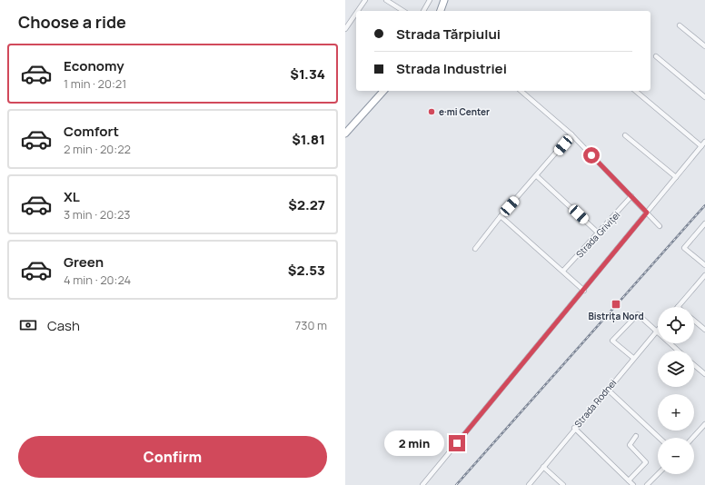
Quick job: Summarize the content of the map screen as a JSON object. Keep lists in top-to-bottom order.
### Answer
{
  "streets": {
    "street": ["Strada Griviței", "Strada Rodnei"]
  },
  "places": {
    "other": ["e·mi Center"],
    "transit": ["Bistrița Nord"]
  },
  "page": {
    "heading": "Choose a ride",
    "banner": ["Strada Tărpiului", "Strada Industriei"],
    "list": [
      {
        "name": "Economy",
        "note": "1 min · 20:21",
        "value": "$1.34"
      },
      {
        "name": "Comfort",
        "note": "2 min · 20:22",
        "value": "$1.81"
      },
      {
        "name": "XL",
        "note": "3 min · 20:23",
        "value": "$2.27"
      },
      {
        "name": "Green",
        "note": "4 min · 20:24",
        "value": "$2.53"
      }
    ],
    "pay": ["Cash", "730 m"],
    "map_buttons": ["+", "−"],
    "buttons": "Confirm",
    "bubble": "2 min"
  }
}
